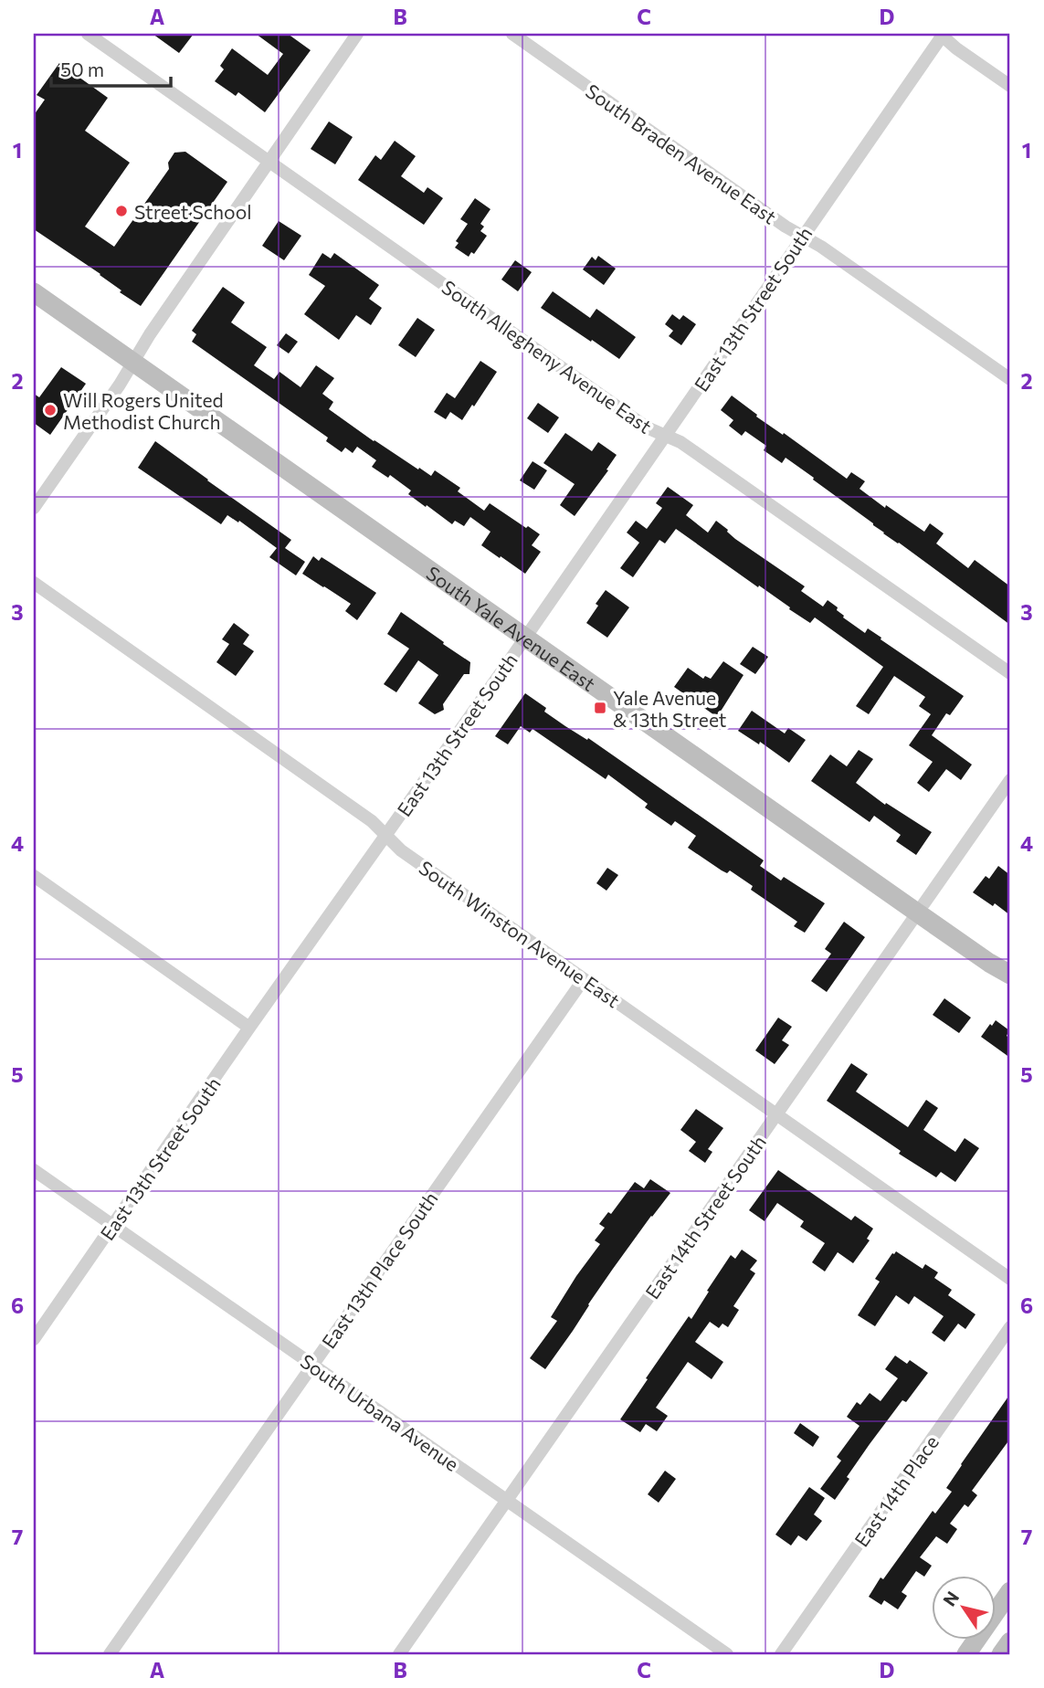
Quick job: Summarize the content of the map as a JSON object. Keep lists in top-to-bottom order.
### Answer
{
  "streets": {
    "main road": ["South Yale Avenue East"],
    "street": [
      "South Braden Avenue East",
      "East 13th Street South",
      "South Allegheny Avenue East",
      "South Winston Avenue East",
      "East 14th Street South",
      "East 13th Place South",
      "South Urbana Avenue",
      "East 14th Place"
    ]
  },
  "crossings": [
    ["South Braden Avenue East", "East 13th Street South"],
    ["East 13th Street South", "South Allegheny Avenue East"],
    ["East 13th Street South", "South Yale Avenue East"],
    ["East 13th Street South", "South Winston Avenue East"],
    ["East 13th Street South", "South Urbana Avenue"],
    ["South Yale Avenue East", "East 14th Street South"],
    ["South Winston Avenue East", "East 14th Street South"],
    ["South Winston Avenue East", "East 13th Place South"],
    ["East 14th Street South", "South Urbana Avenue"],
    ["East 13th Place South", "South Urbana Avenue"]
  ],
  "places": {
    "other": ["Street School", "Will Rogers United Methodist Church"],
    "transit": ["Yale Avenue & 13th Street"]
  },
  "scale_bar": "50 m",
  "north": "top left",
  "grid": {
    "columns": [
      "A",
      "B",
      "C",
      "D"
    ],
    "rows": [
      "1",
      "2",
      "3",
      "4",
      "5",
      "6",
      "7"
    ]
  }
}
